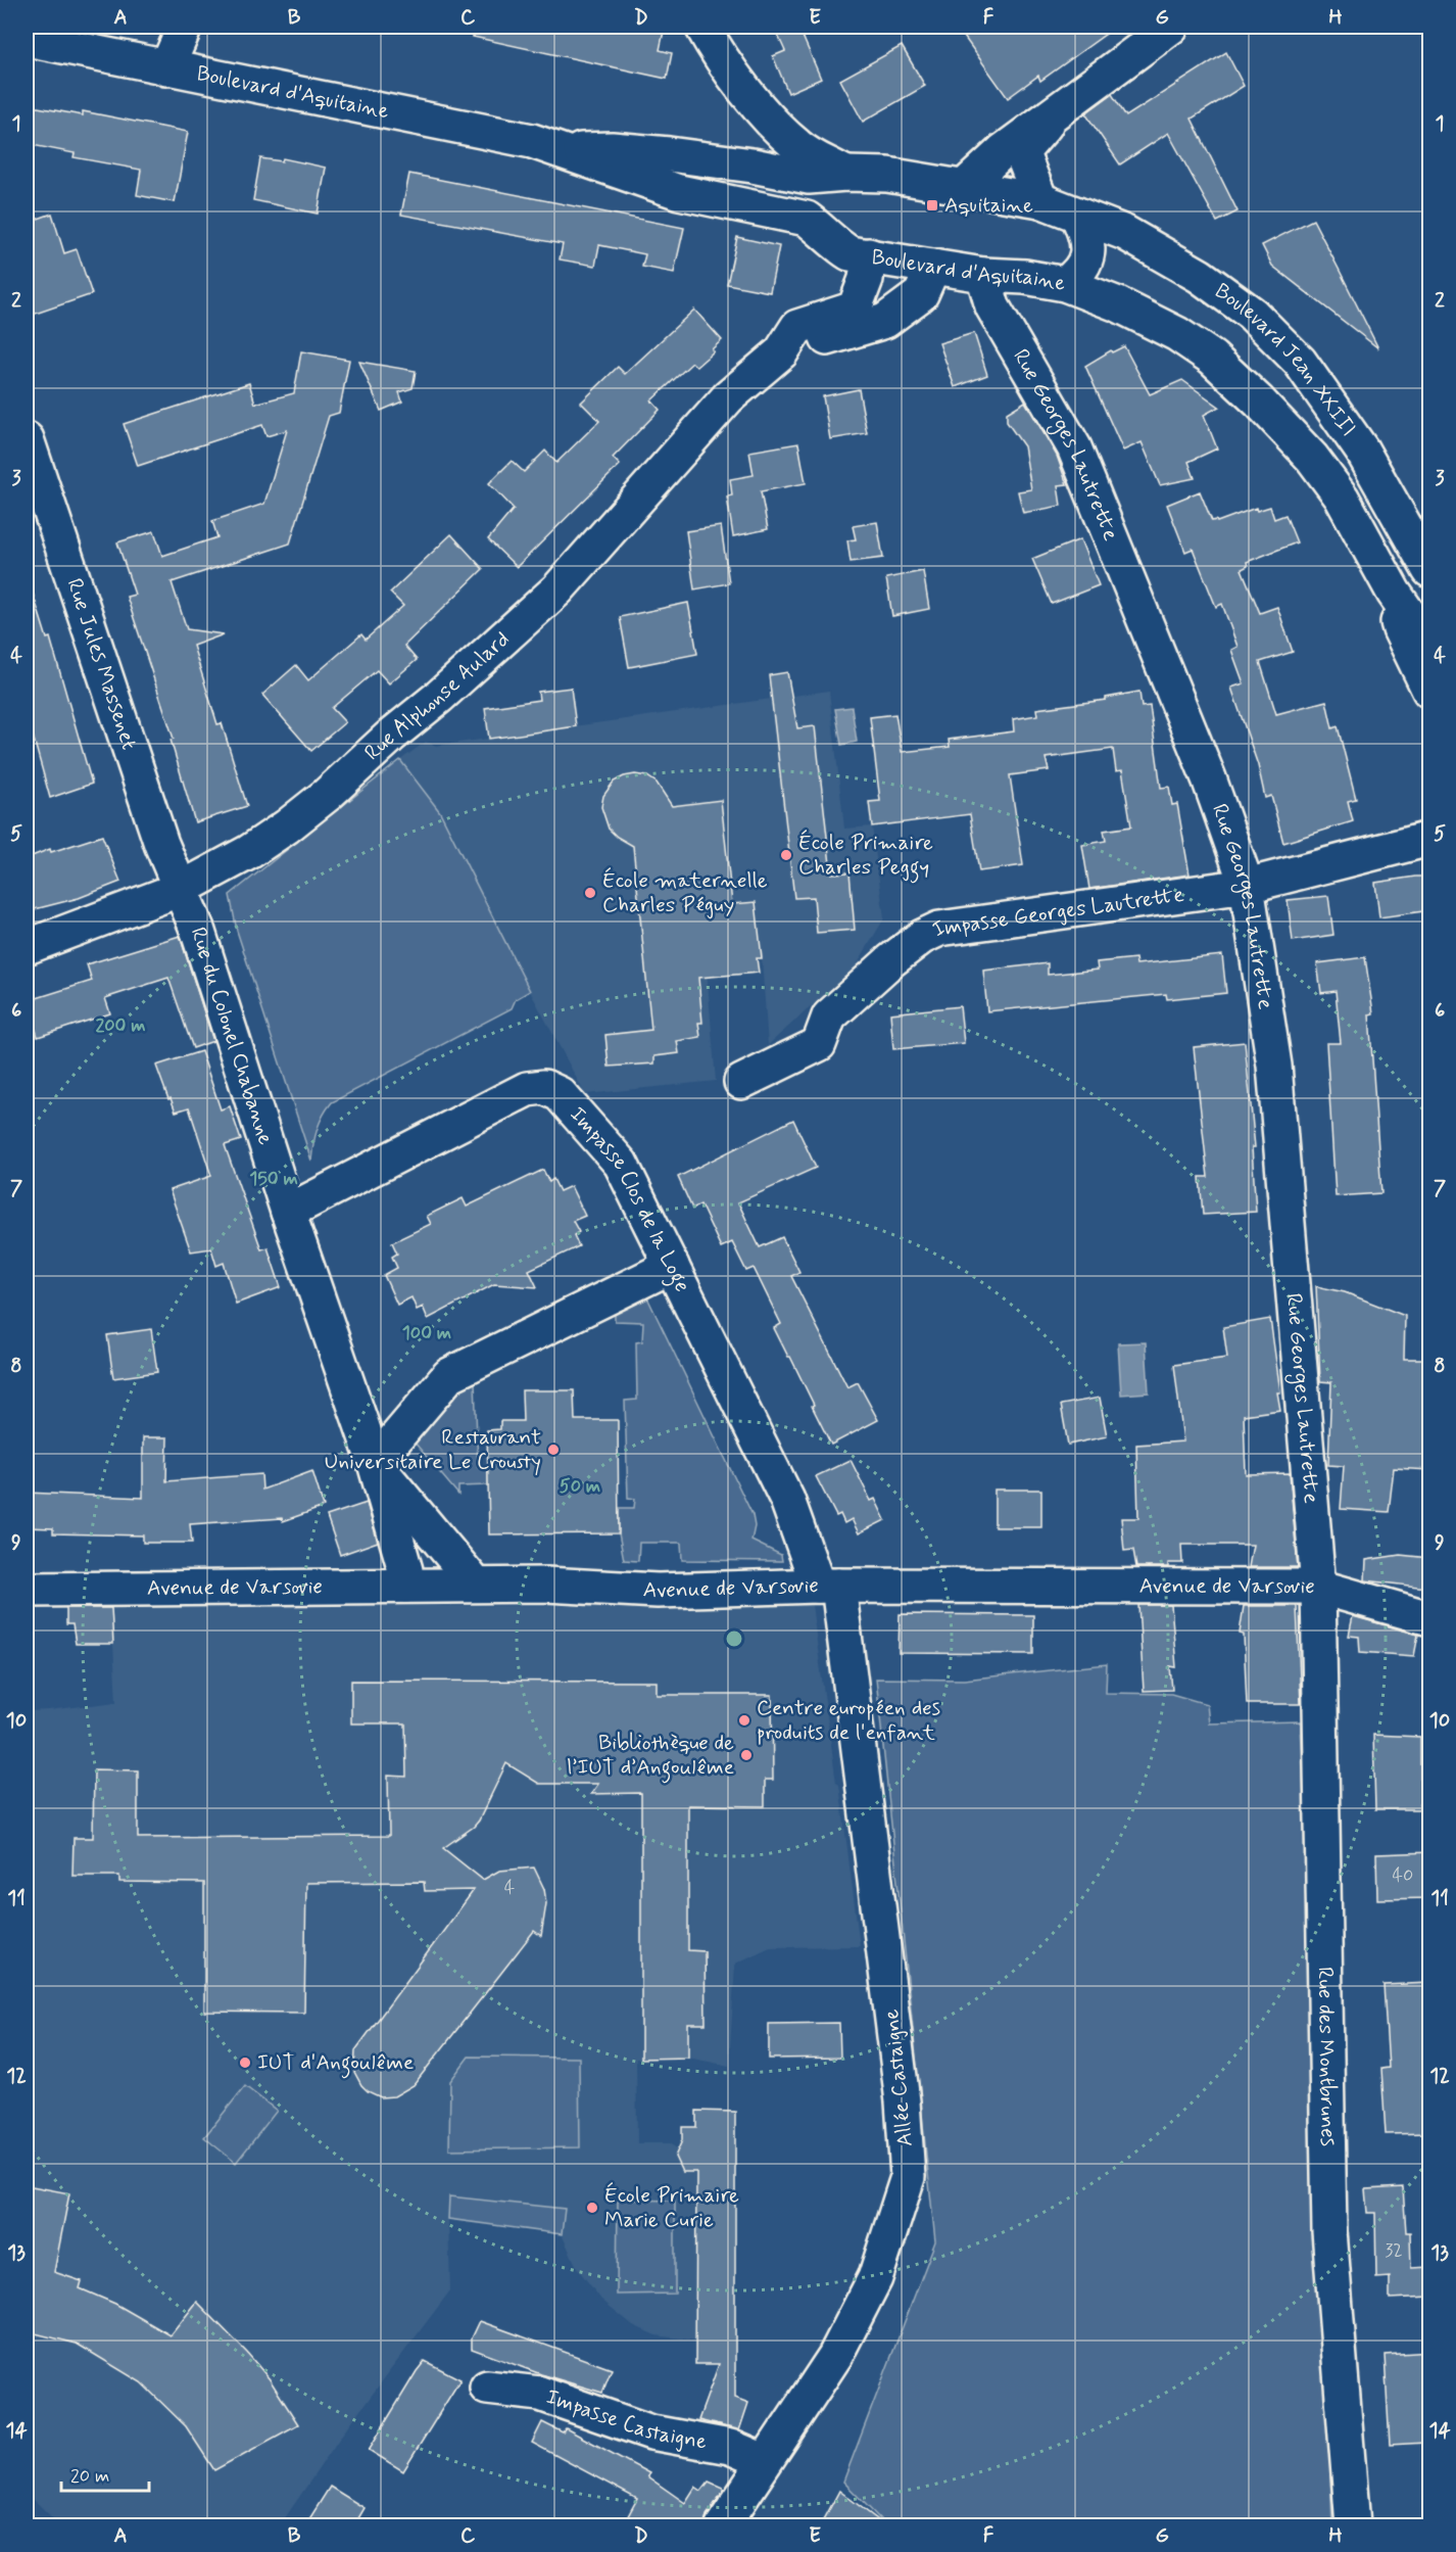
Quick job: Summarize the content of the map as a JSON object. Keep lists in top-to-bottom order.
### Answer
{
  "streets": {
    "street": [
      "Boulevard d'Aquitaine",
      "Boulevard Jean XXIII",
      "Rue Georges Lautrette",
      "Rue Jules Massenet",
      "Rue Alphonse Aulard",
      "Impasse Georges Lautrette",
      "Rue du Colonel Chabanne",
      "Impasse Clos de la Loge",
      "Avenue de Varsovie",
      "Rue des Montbrunes",
      "Allée Castaigne",
      "Impasse Castaigne"
    ]
  },
  "crossings": [
    ["Boulevard d'Aquitaine", "Boulevard Jean XXIII"],
    ["Boulevard d'Aquitaine", "Rue Georges Lautrette"],
    ["Boulevard d'Aquitaine", "Rue Alphonse Aulard"],
    ["Rue Georges Lautrette", "Impasse Georges Lautrette"],
    ["Rue Georges Lautrette", "Avenue de Varsovie"],
    ["Rue Georges Lautrette", "Rue des Montbrunes"],
    ["Rue Jules Massenet", "Rue Alphonse Aulard"],
    ["Rue Jules Massenet", "Rue du Colonel Chabanne"],
    ["Rue Alphonse Aulard", "Rue du Colonel Chabanne"],
    ["Rue du Colonel Chabanne", "Impasse Clos de la Loge"],
    ["Rue du Colonel Chabanne", "Avenue de Varsovie"],
    ["Impasse Clos de la Loge", "Avenue de Varsovie"],
    ["Impasse Clos de la Loge", "Allée Castaigne"],
    ["Avenue de Varsovie", "Rue des Montbrunes"],
    ["Avenue de Varsovie", "Allée Castaigne"],
    ["Allée Castaigne", "Impasse Castaigne"]
  ],
  "places": {
    "transit": ["Aquitaine"],
    "other": [
      "École Primaire Charles Peggy",
      "École maternelle Charles Péguy",
      "Restaurant Universitaire Le Crousty",
      "Centre européen des produits de l'enfant",
      "Bibliothèque de l’IUT d’Angoulême",
      "IUT d'Angoulême",
      "École Primaire Marie Curie"
    ]
  },
  "house_numbers": ["40", "4", "32"],
  "scale_bar": "20 m",
  "grid": {
    "columns": [
      "A",
      "B",
      "C",
      "D",
      "E",
      "F",
      "G",
      "H"
    ],
    "rows": [
      "1",
      "2",
      "3",
      "4",
      "5",
      "6",
      "7",
      "8",
      "9",
      "10",
      "11",
      "12",
      "13",
      "14"
    ]
  },
  "rings": [
    "200 m",
    "150 m",
    "100 m",
    "50 m"
  ]
}
